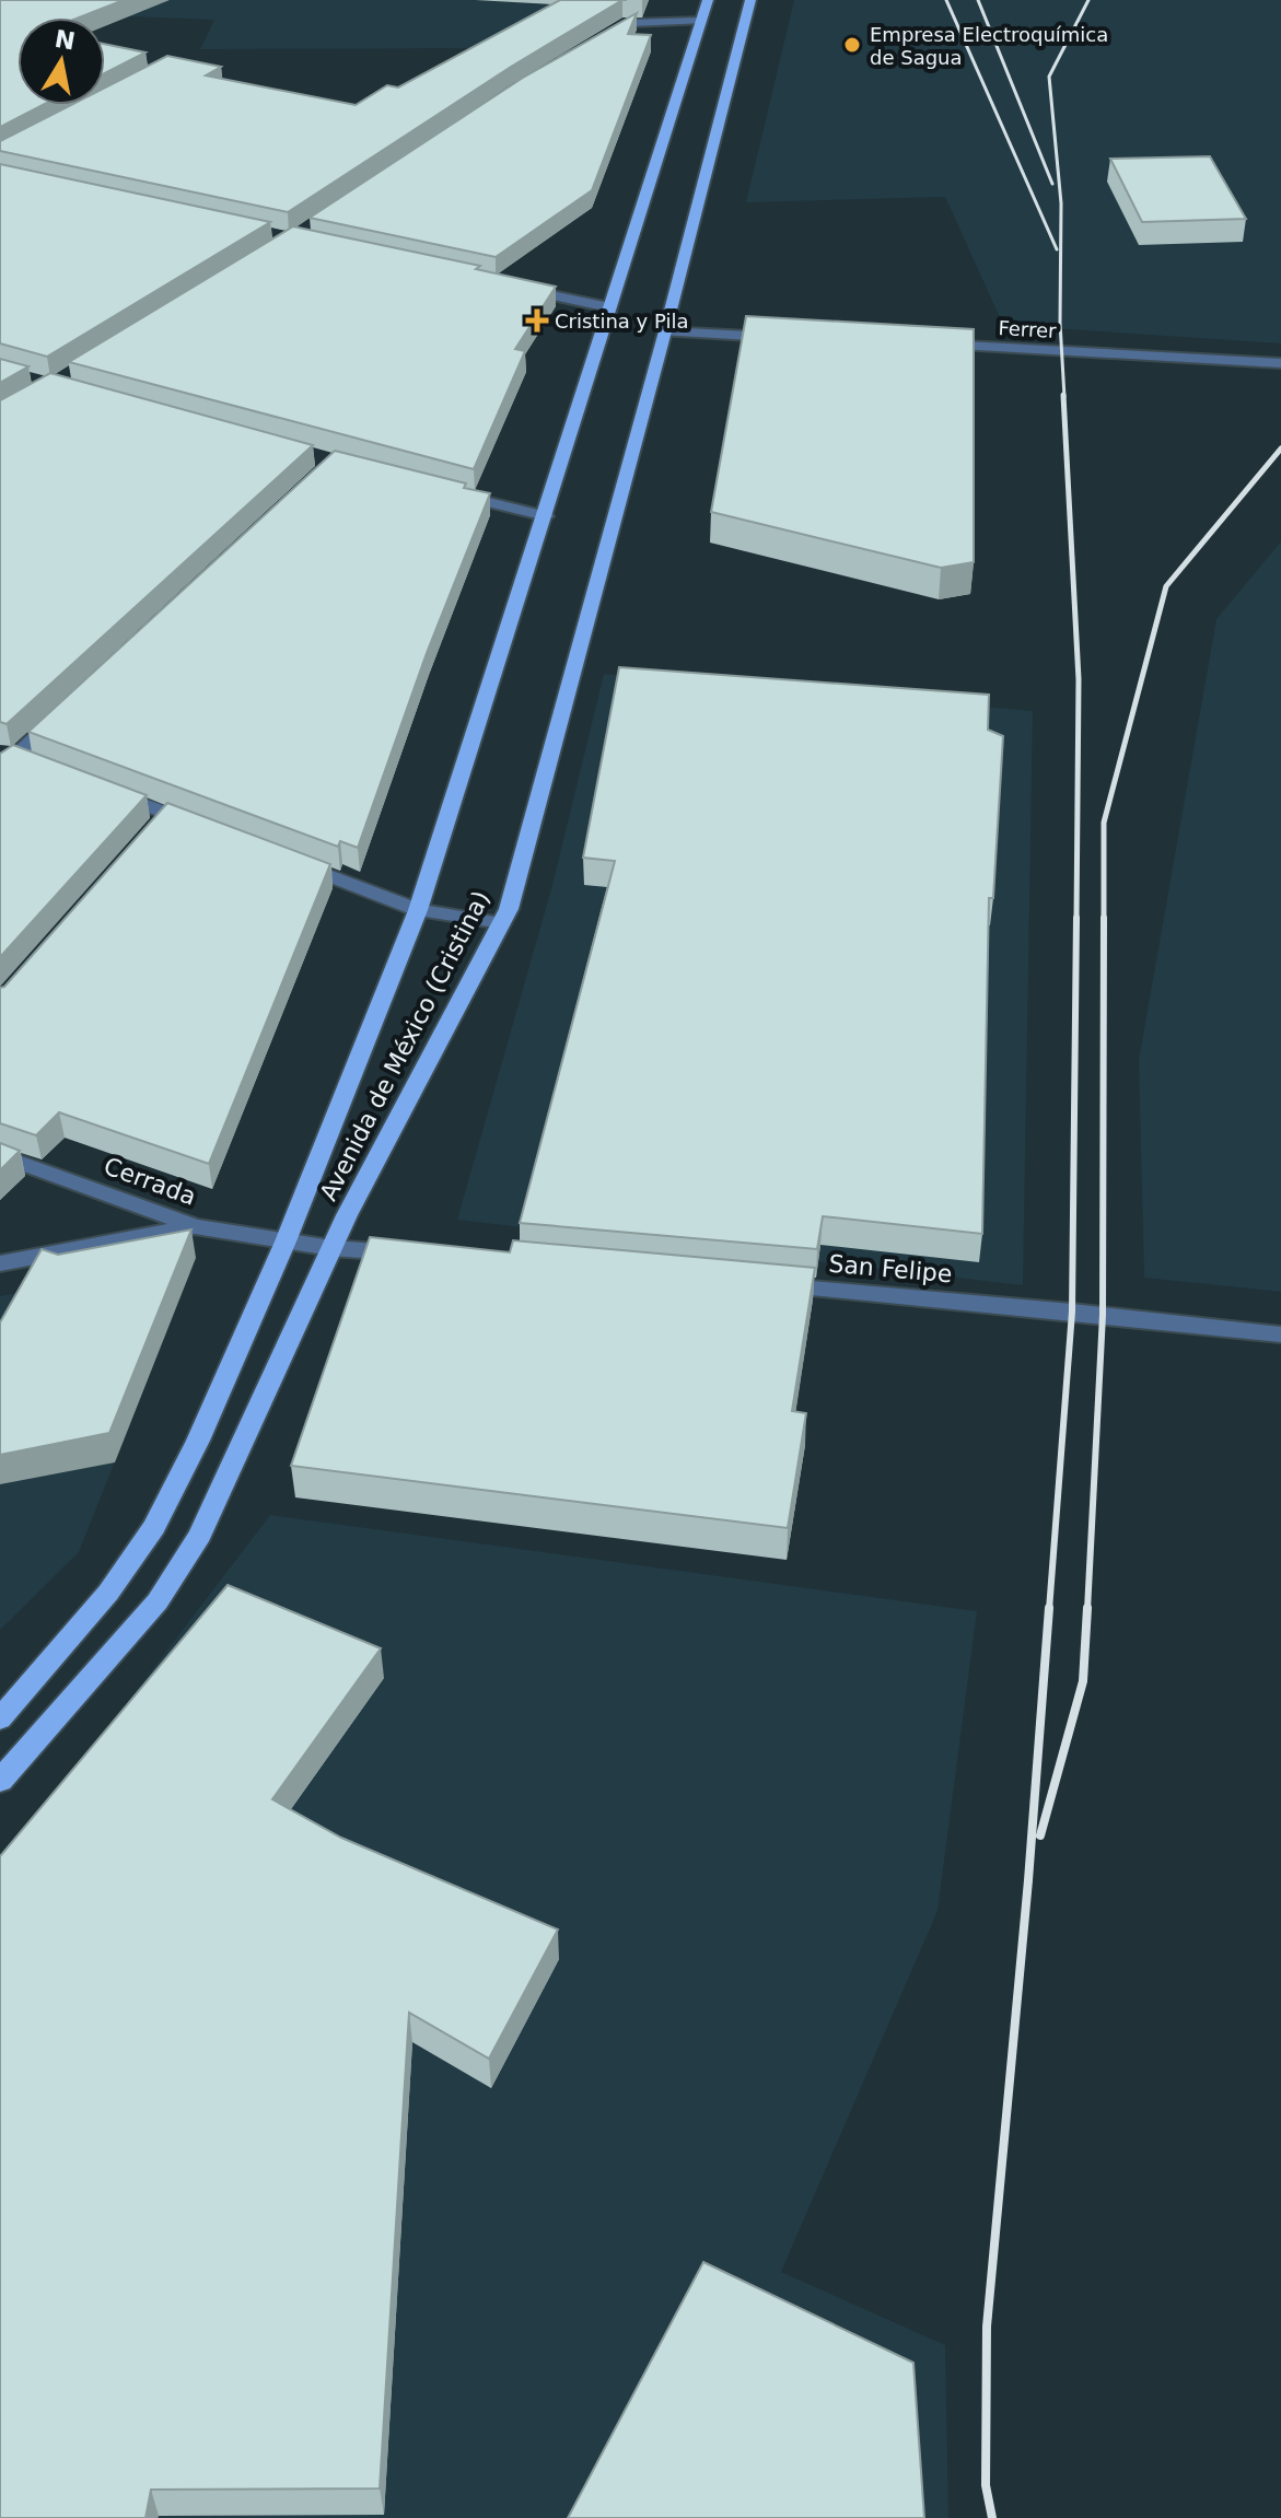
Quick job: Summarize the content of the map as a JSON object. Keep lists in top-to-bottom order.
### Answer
{
  "streets": {
    "main road": ["Avenida de México (Cristina)"],
    "street": ["Ferrer", "Cerrada", "San Felipe"]
  },
  "crossings": [
    ["Avenida de México (Cristina)", "Cerrada"]
  ],
  "places": {
    "other": ["Empresa Electroquímica de Sagua"],
    "health": ["Cristina y Pila"]
  },
  "north": "top"
}
